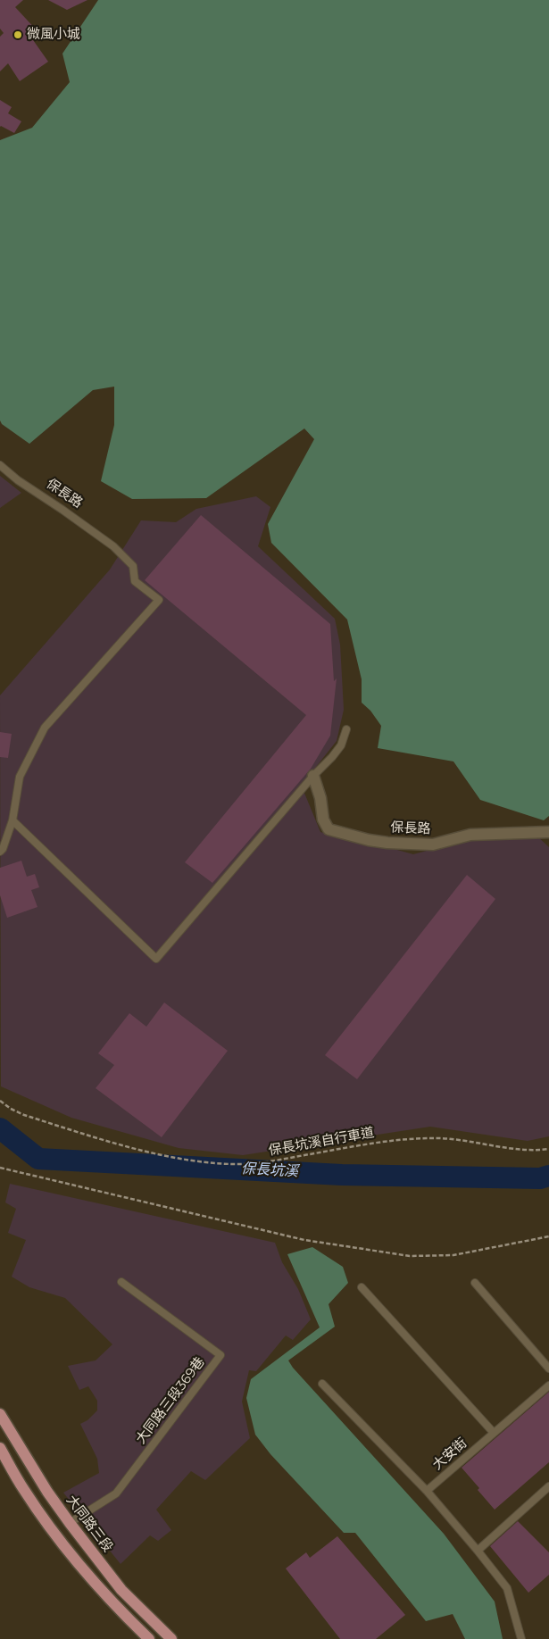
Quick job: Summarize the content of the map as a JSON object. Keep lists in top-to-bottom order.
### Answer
{
  "streets": {
    "main road": ["大同路三段"],
    "street": ["保長路"],
    "lane": ["大同路三段369巷", "大安街"],
    "path": ["保長坑溪自行車道"]
  },
  "crossings": [
    ["大同路三段369巷", "大同路三段"]
  ],
  "water": ["保長坑溪"],
  "places": ["微風小城"]
}
